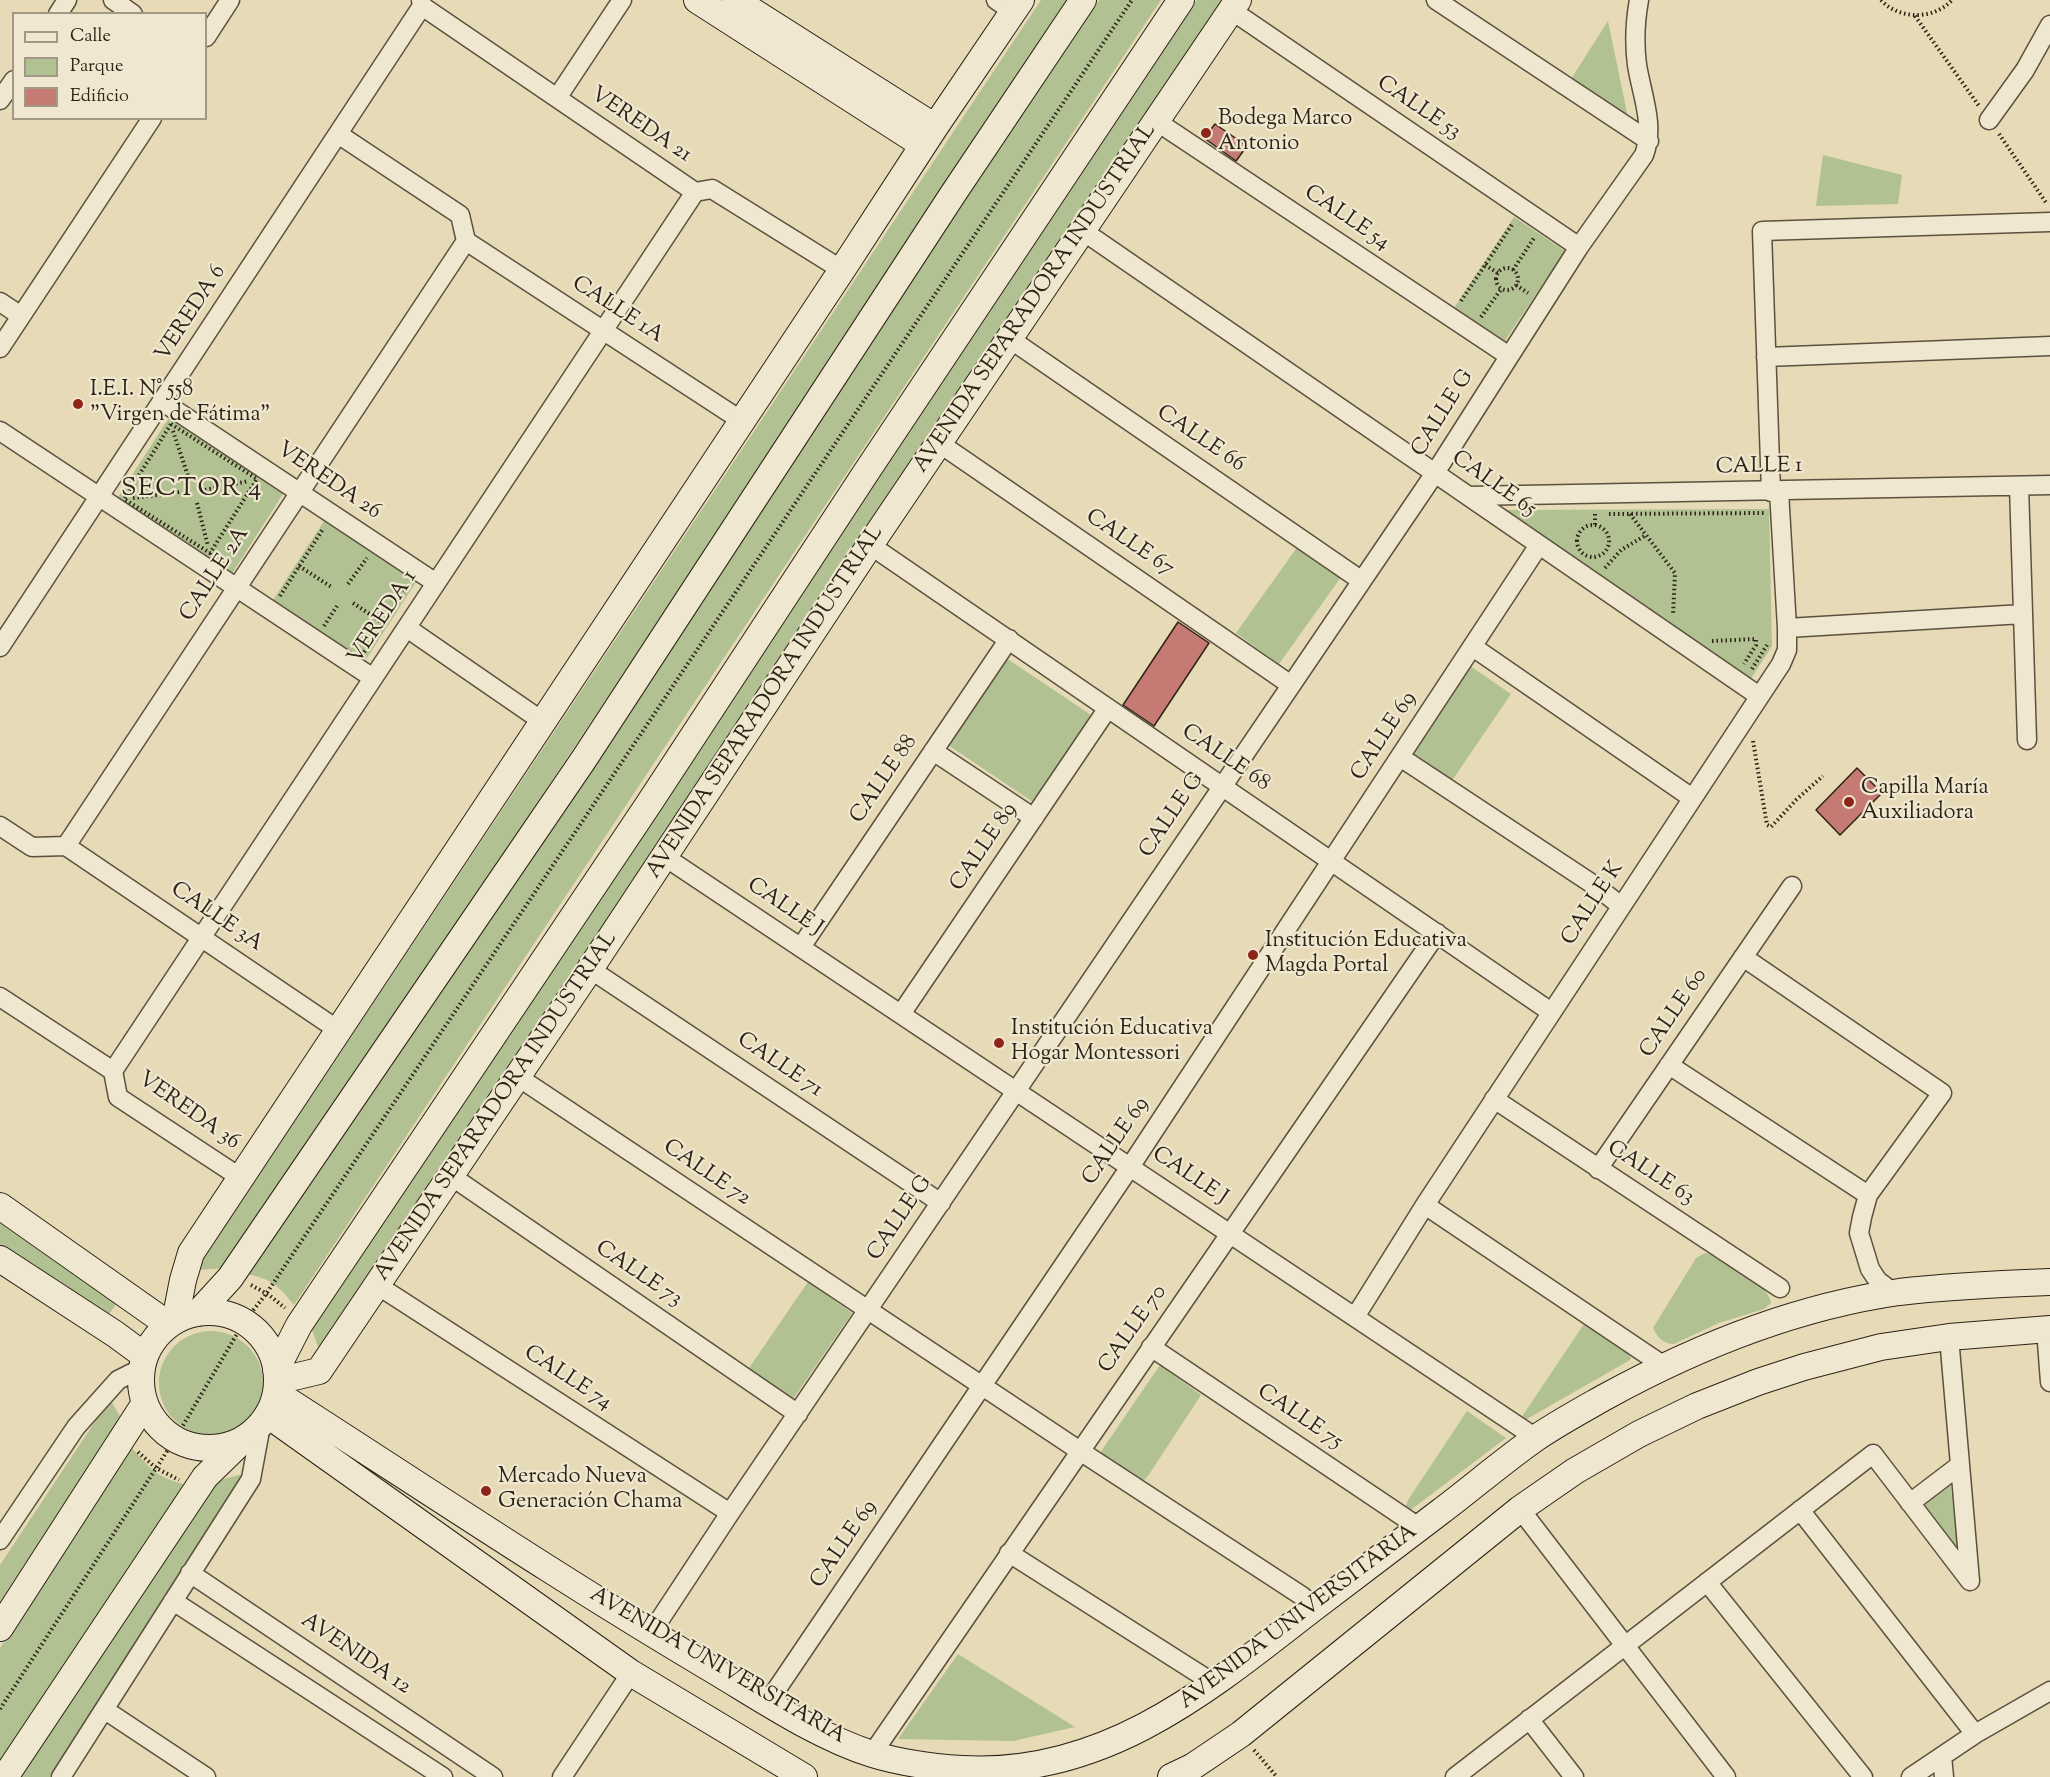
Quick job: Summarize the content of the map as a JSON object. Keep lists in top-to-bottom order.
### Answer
{
  "streets": {
    "street": [
      "CALLE 53",
      "VEREDA 21",
      "CALLE 54",
      "AVENIDA SEPARADORA INDUSTRIAL",
      "CALLE 1A",
      "VEREDA 6",
      "CALLE G",
      "CALLE 66",
      "CALLE 1",
      "VEREDA 26",
      "CALLE 65",
      "CALLE 67",
      "CALLE 2A",
      "VEREDA 1",
      "CALLE 69",
      "CALLE 68",
      "CALLE 88",
      "CALLE 89",
      "CALLE K",
      "CALLE J",
      "CALLE 3A",
      "CALLE 60",
      "CALLE 71",
      "VEREDA 36",
      "CALLE 72",
      "CALLE 63",
      "CALLE 73",
      "CALLE 70",
      "CALLE 74",
      "CALLE 75",
      "AVENIDA UNIVERSITARIA",
      "AVENIDA 12"
    ]
  },
  "crossings": [
    ["CALLE 53", "AVENIDA SEPARADORA INDUSTRIAL"],
    ["CALLE 53", "CALLE G"],
    ["VEREDA 21", "VEREDA 6"],
    ["VEREDA 21", "VEREDA 1"],
    ["CALLE 54", "AVENIDA SEPARADORA INDUSTRIAL"],
    ["CALLE 54", "CALLE G"],
    ["AVENIDA SEPARADORA INDUSTRIAL", "CALLE 66"],
    ["AVENIDA SEPARADORA INDUSTRIAL", "CALLE 65"],
    ["AVENIDA SEPARADORA INDUSTRIAL", "CALLE 67"],
    ["AVENIDA SEPARADORA INDUSTRIAL", "CALLE 68"],
    ["AVENIDA SEPARADORA INDUSTRIAL", "CALLE J"],
    ["AVENIDA SEPARADORA INDUSTRIAL", "CALLE 71"],
    ["AVENIDA SEPARADORA INDUSTRIAL", "CALLE 72"],
    ["AVENIDA SEPARADORA INDUSTRIAL", "CALLE 73"],
    ["AVENIDA SEPARADORA INDUSTRIAL", "CALLE 74"],
    ["AVENIDA SEPARADORA INDUSTRIAL", "AVENIDA UNIVERSITARIA"],
    ["AVENIDA SEPARADORA INDUSTRIAL", "AVENIDA 12"],
    ["CALLE 1A", "CALLE 2A"],
    ["CALLE 1A", "VEREDA 1"],
    ["VEREDA 6", "VEREDA 26"],
    ["CALLE G", "CALLE 66"],
    ["CALLE G", "CALLE 65"],
    ["CALLE G", "CALLE 67"],
    ["CALLE G", "CALLE 68"],
    ["CALLE G", "CALLE J"],
    ["CALLE G", "CALLE 71"],
    ["CALLE G", "CALLE 72"],
    ["CALLE G", "CALLE 73"],
    ["CALLE G", "CALLE 74"],
    ["CALLE G", "AVENIDA UNIVERSITARIA"],
    ["CALLE 1", "CALLE 65"],
    ["CALLE 1", "CALLE K"],
    ["VEREDA 26", "CALLE 2A"],
    ["VEREDA 26", "VEREDA 1"],
    ["CALLE 65", "CALLE 69"],
    ["CALLE 65", "CALLE K"],
    ["CALLE 2A", "CALLE 3A"],
    ["VEREDA 1", "CALLE 3A"],
    ["VEREDA 1", "VEREDA 36"],
    ["CALLE 69", "CALLE 68"],
    ["CALLE 69", "CALLE J"],
    ["CALLE 69", "CALLE 72"],
    ["CALLE 69", "AVENIDA UNIVERSITARIA"],
    ["CALLE 68", "CALLE 88"],
    ["CALLE 68", "CALLE 89"],
    ["CALLE 68", "CALLE K"],
    ["CALLE 68", "CALLE 70"],
    ["CALLE 88", "CALLE J"],
    ["CALLE 89", "CALLE J"],
    ["CALLE K", "CALLE J"],
    ["CALLE K", "CALLE 63"],
    ["CALLE J", "CALLE 70"],
    ["CALLE J", "AVENIDA UNIVERSITARIA"],
    ["CALLE 60", "CALLE 63"],
    ["CALLE 72", "CALLE 70"],
    ["CALLE 72", "AVENIDA UNIVERSITARIA"],
    ["CALLE 70", "CALLE 75"],
    ["CALLE 70", "AVENIDA UNIVERSITARIA"],
    ["CALLE 75", "AVENIDA UNIVERSITARIA"]
  ],
  "districts": ["SECTOR 4"],
  "places": [
    "Bodega Marco Antonio",
    "I.E.I. N° 558 \"Virgen de Fátima\"",
    "Capilla María Auxiliadora",
    "Institución Educativa Magda Portal",
    "Institución Educativa Hogar Montessori",
    "Mercado Nueva Generación Chama"
  ],
  "legend": ["Calle", "Parque", "Edificio"]
}
